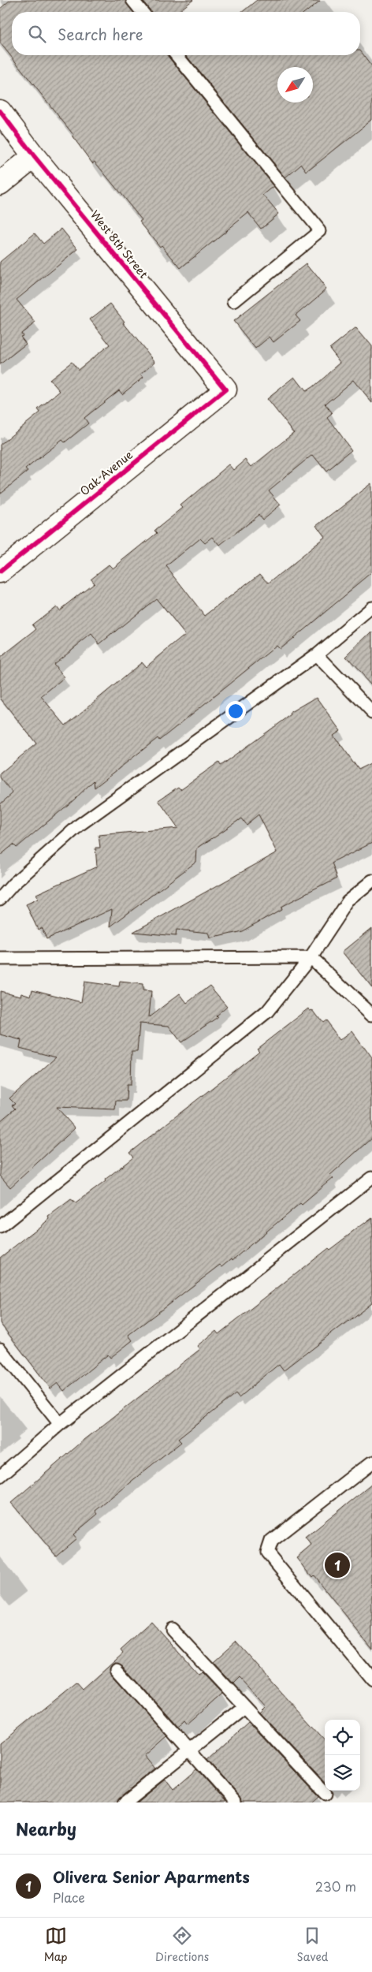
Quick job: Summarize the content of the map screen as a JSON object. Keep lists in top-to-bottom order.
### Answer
{
  "streets": {
    "street": ["West 8th Street", "Oak Avenue"]
  },
  "crossings": [
    ["West 8th Street", "Oak Avenue"]
  ],
  "north": "bottom left",
  "page": {
    "search": "Search here",
    "pins": "1",
    "heading": "Nearby",
    "list": [
      {
        "mark": "1",
        "name": "Olivera Senior Aparments",
        "note": "Place",
        "value": "230 m"
      }
    ],
    "nav": ["Map", "Directions", "Saved"]
  }
}
